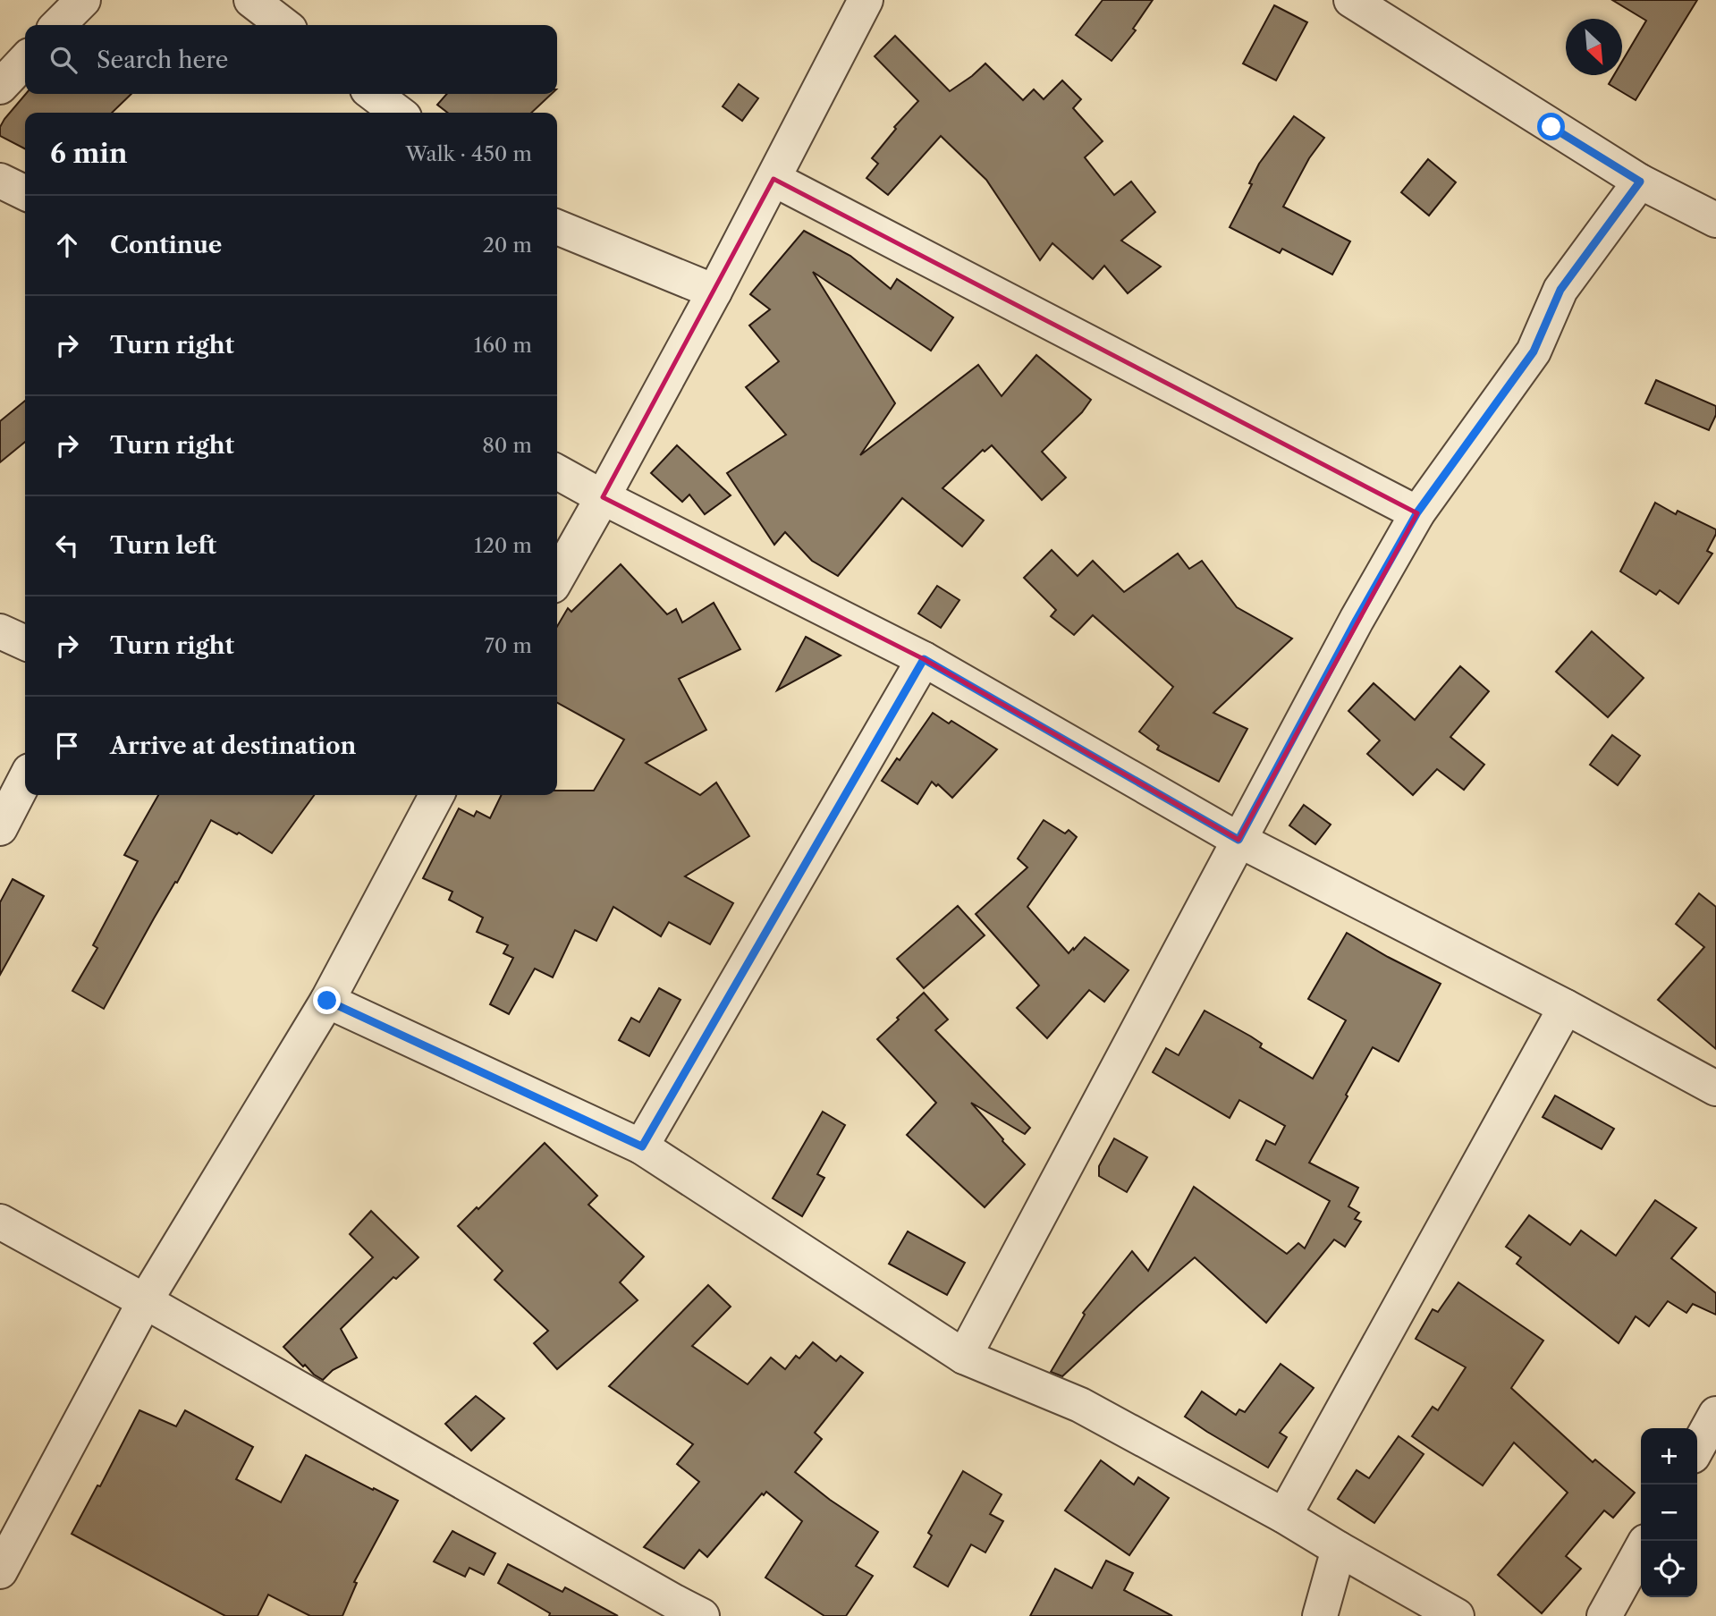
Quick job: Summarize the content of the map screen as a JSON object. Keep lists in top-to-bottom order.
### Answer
{
  "north": "bottom right",
  "page": {
    "search": "Search here",
    "heading": ["6 min", "Walk · 450 m"],
    "list": [
      ["Continue", "20 m"],
      ["Turn right", "160 m"],
      ["Turn right", "80 m"],
      ["Turn left", "120 m"],
      ["Turn right", "70 m"],
      "Arrive at destination"
    ],
    "map_buttons": ["+", "−"]
  }
}
